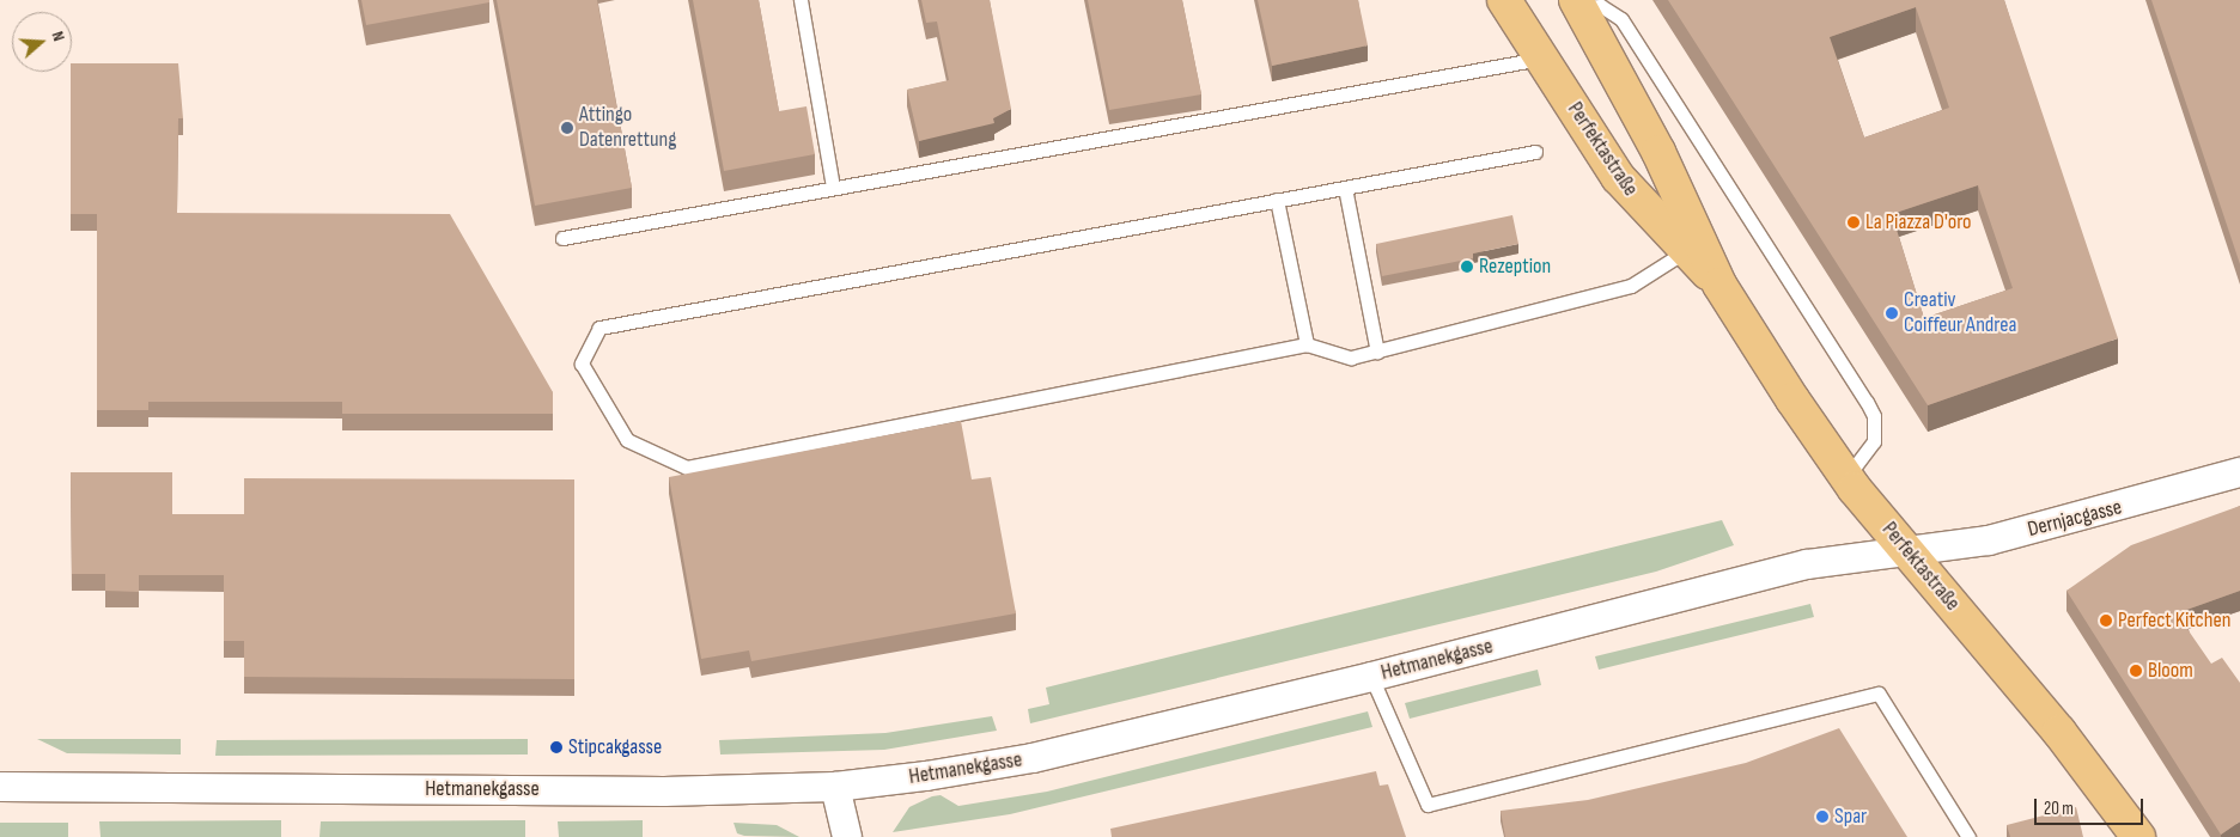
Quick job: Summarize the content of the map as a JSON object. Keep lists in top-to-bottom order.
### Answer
{
  "streets": {
    "main road": ["Perfektastraße"],
    "street": ["Dernjacgasse", "Hetmanekgasse"]
  },
  "crossings": [
    ["Perfektastraße", "Dernjacgasse"],
    ["Perfektastraße", "Hetmanekgasse"],
    ["Dernjacgasse", "Hetmanekgasse"]
  ],
  "places": [
    "Attingo Datenrettung",
    "La Piazza D'oro",
    "Rezeption",
    "Creativ Coiffeur Andrea",
    "Perfect Kitchen",
    "Bloom",
    "Stipcakgasse",
    "Spar"
  ],
  "scale_bar": "20 m",
  "north": "right"
}
